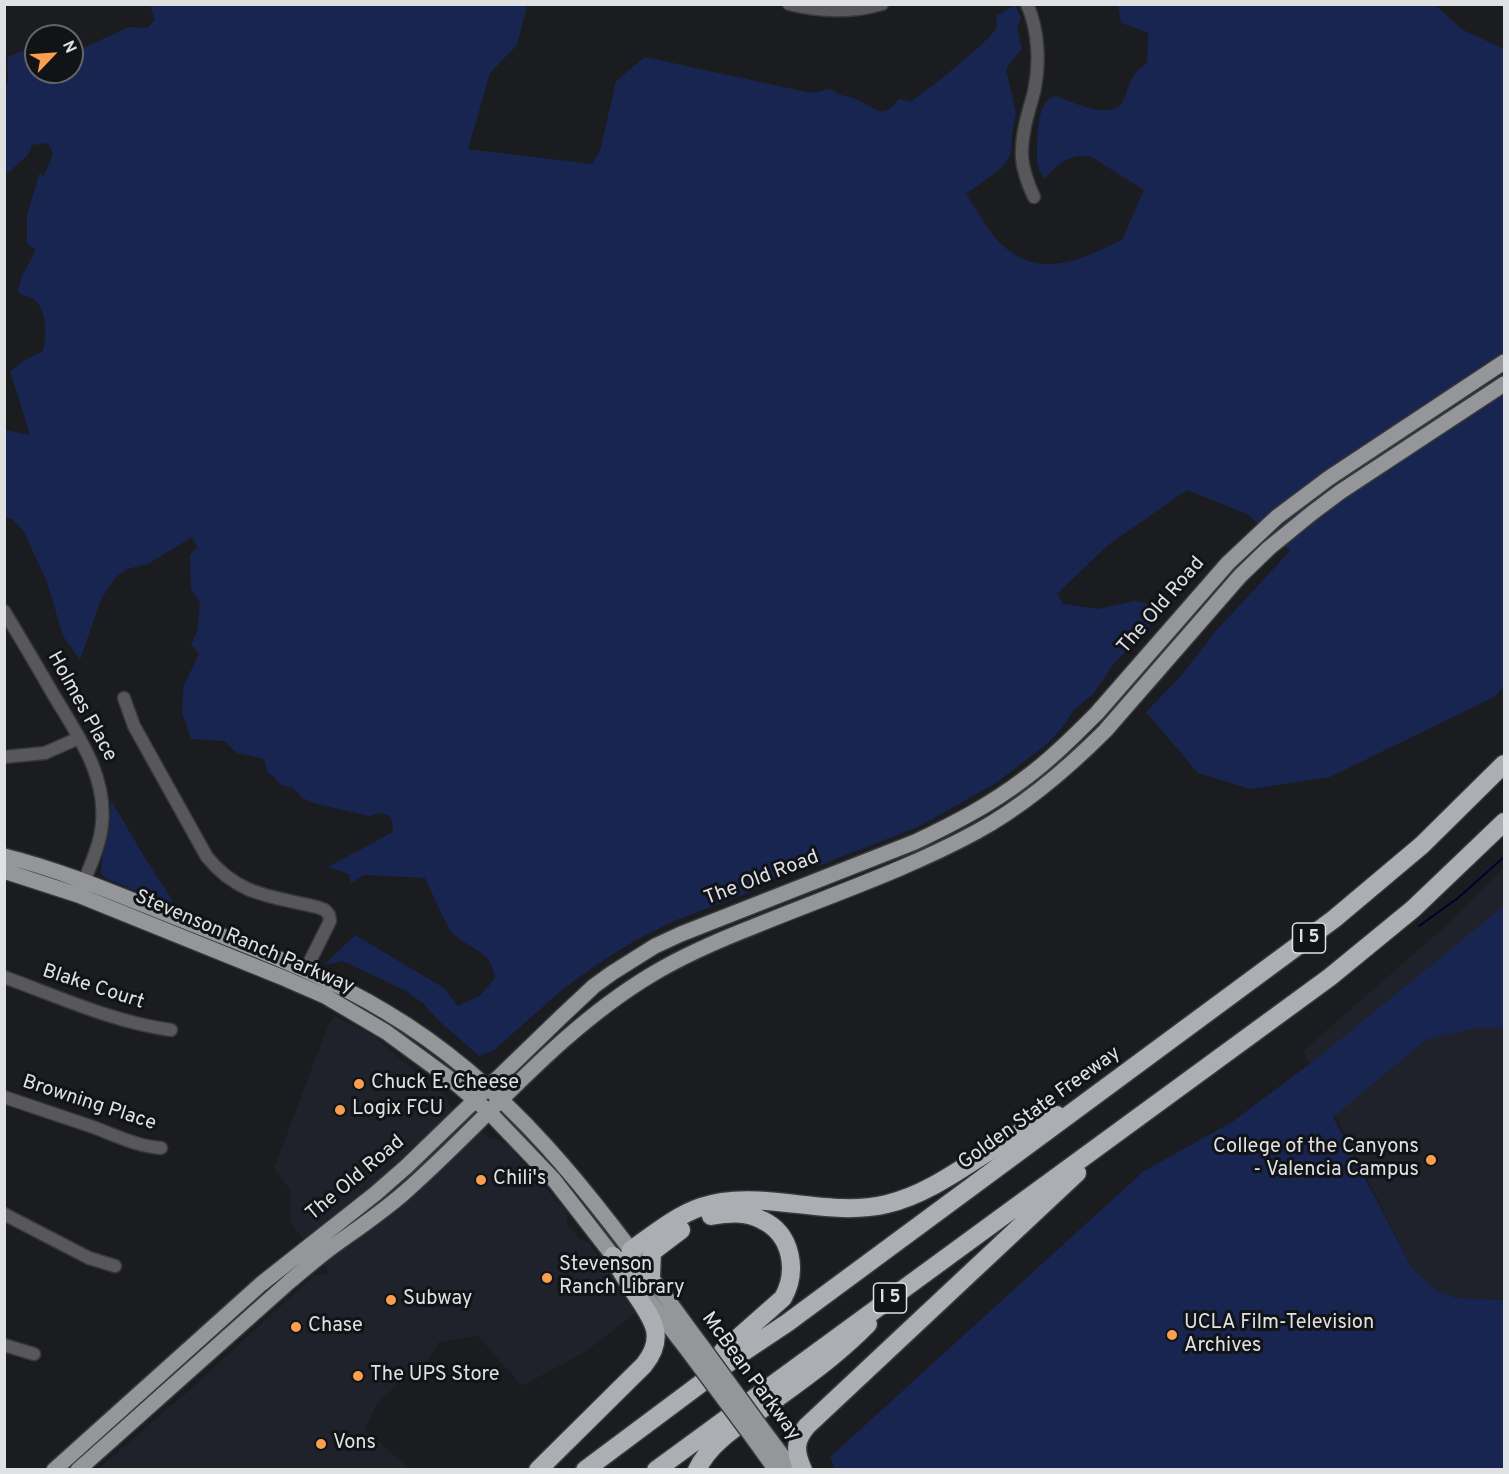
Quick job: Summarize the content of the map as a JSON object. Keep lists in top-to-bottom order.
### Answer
{
  "streets": {
    "highway": ["I 5", "Golden State Freeway"],
    "main road": ["The Old Road", "Stevenson Ranch Parkway", "McBean Parkway"],
    "street": ["Holmes Place", "Blake Court", "Browning Place"]
  },
  "crossings": [
    ["The Old Road", "Stevenson Ranch Parkway"],
    ["Holmes Place", "Stevenson Ranch Parkway"],
    ["Stevenson Ranch Parkway", "McBean Parkway"]
  ],
  "places": [
    "Chuck E. Cheese",
    "Logix FCU",
    "College of the Canyons - Valencia Campus",
    "Chili's",
    "Stevenson Ranch Library",
    "Subway",
    "Chase",
    "UCLA Film-Television Archives",
    "The UPS Store",
    "Vons"
  ],
  "north": "top right"
}
